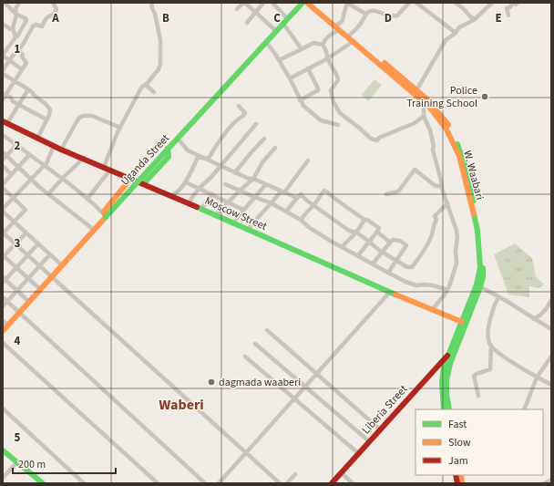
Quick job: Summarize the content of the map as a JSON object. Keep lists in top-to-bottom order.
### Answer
{
  "streets": {
    "main road": [
      "Uganda Street",
      "W. Waabari",
      "Moscow Street",
      "Liberia Street"
    ]
  },
  "crossings": [
    ["W. Waabari", "Moscow Street"],
    ["W. Waabari", "Liberia Street"]
  ],
  "districts": ["Waberi"],
  "places": ["Police Training School", "dagmada waaberi"],
  "legend": ["Fast", "Slow", "Jam"],
  "scale_bar": "200 m",
  "grid": {
    "columns": [
      "A",
      "B",
      "C",
      "D",
      "E"
    ],
    "rows": [
      "1",
      "2",
      "3",
      "4",
      "5"
    ]
  }
}
